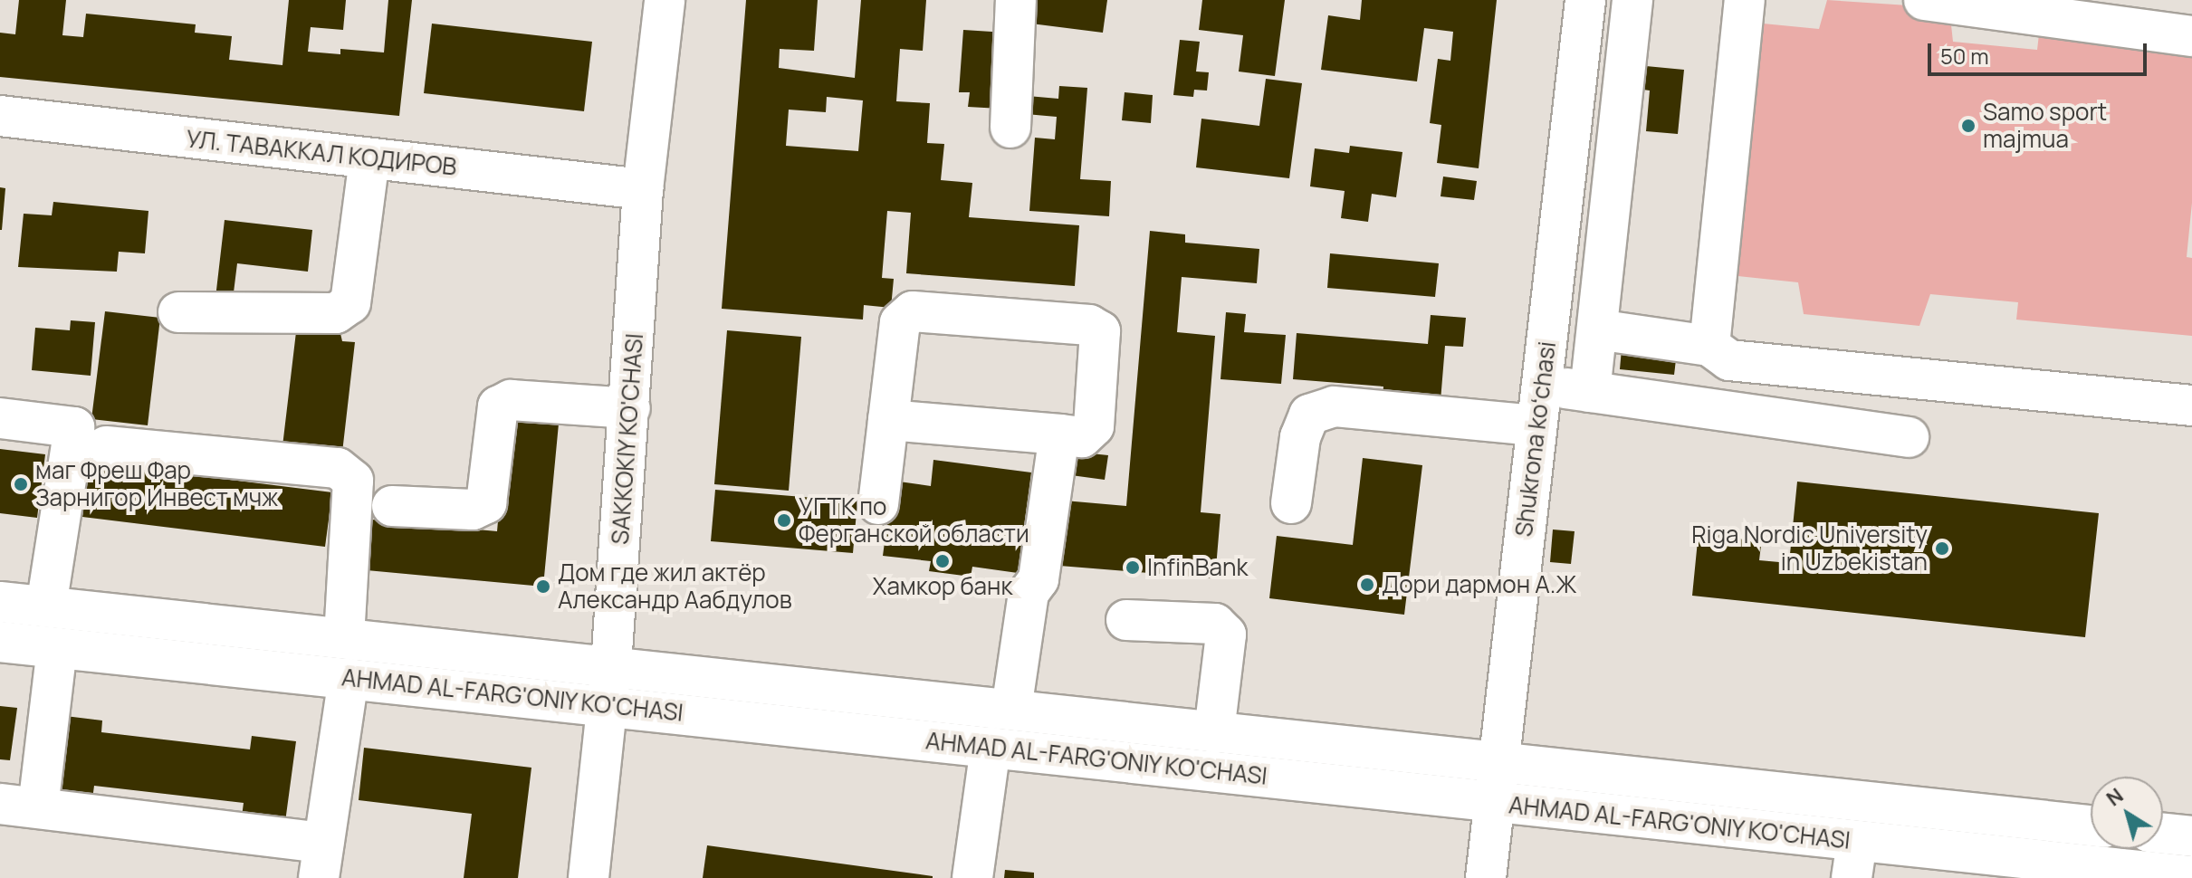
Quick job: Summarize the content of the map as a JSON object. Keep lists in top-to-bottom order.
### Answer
{
  "streets": {
    "main road": [
      "УЛ. ТАВАККАЛ КОДИРОВ",
      "SAKKOKIY KO'CHASI",
      "Shukrona koʻchasi",
      "AHMAD AL-FARG'ONIY KO'CHASI"
    ]
  },
  "crossings": [
    ["УЛ. ТАВАККАЛ КОДИРОВ", "SAKKOKIY KO'CHASI"],
    ["SAKKOKIY KO'CHASI", "AHMAD AL-FARG'ONIY KO'CHASI"],
    ["Shukrona koʻchasi", "AHMAD AL-FARG'ONIY KO'CHASI"]
  ],
  "places": [
    "Samo sport majmua",
    "маг Фреш Фар Зарнигор Инвест мчж",
    "УГТК по Ферганской области",
    "Riga Nordic University in Uzbekistan",
    "Хамкор банк",
    "InfinBank",
    "Дори дармон А.Ж",
    "Дом где жил актёр Александр Аабдулов"
  ],
  "scale_bar": "50 m",
  "north": "top left"
}
